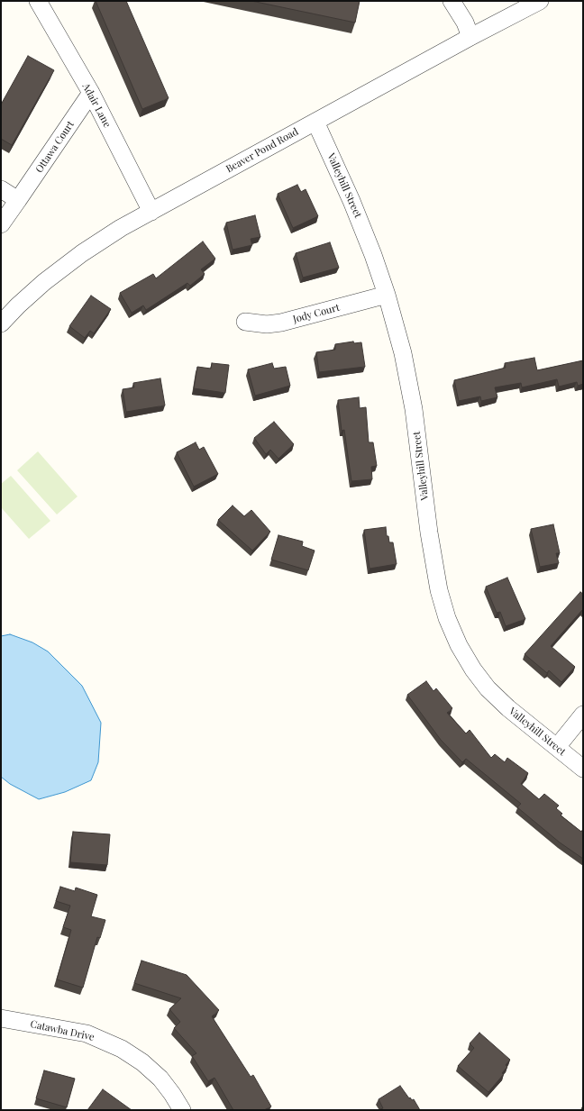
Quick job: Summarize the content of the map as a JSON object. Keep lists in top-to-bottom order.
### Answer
{
  "streets": {
    "street": [
      "Adair Lane",
      "Ottawa Court",
      "Beaver Pond Road",
      "Valleyhill Street",
      "Jody Court",
      "Catawba Drive"
    ]
  },
  "crossings": [
    ["Adair Lane", "Ottawa Court"],
    ["Adair Lane", "Beaver Pond Road"],
    ["Beaver Pond Road", "Valleyhill Street"],
    ["Valleyhill Street", "Jody Court"]
  ]
}
